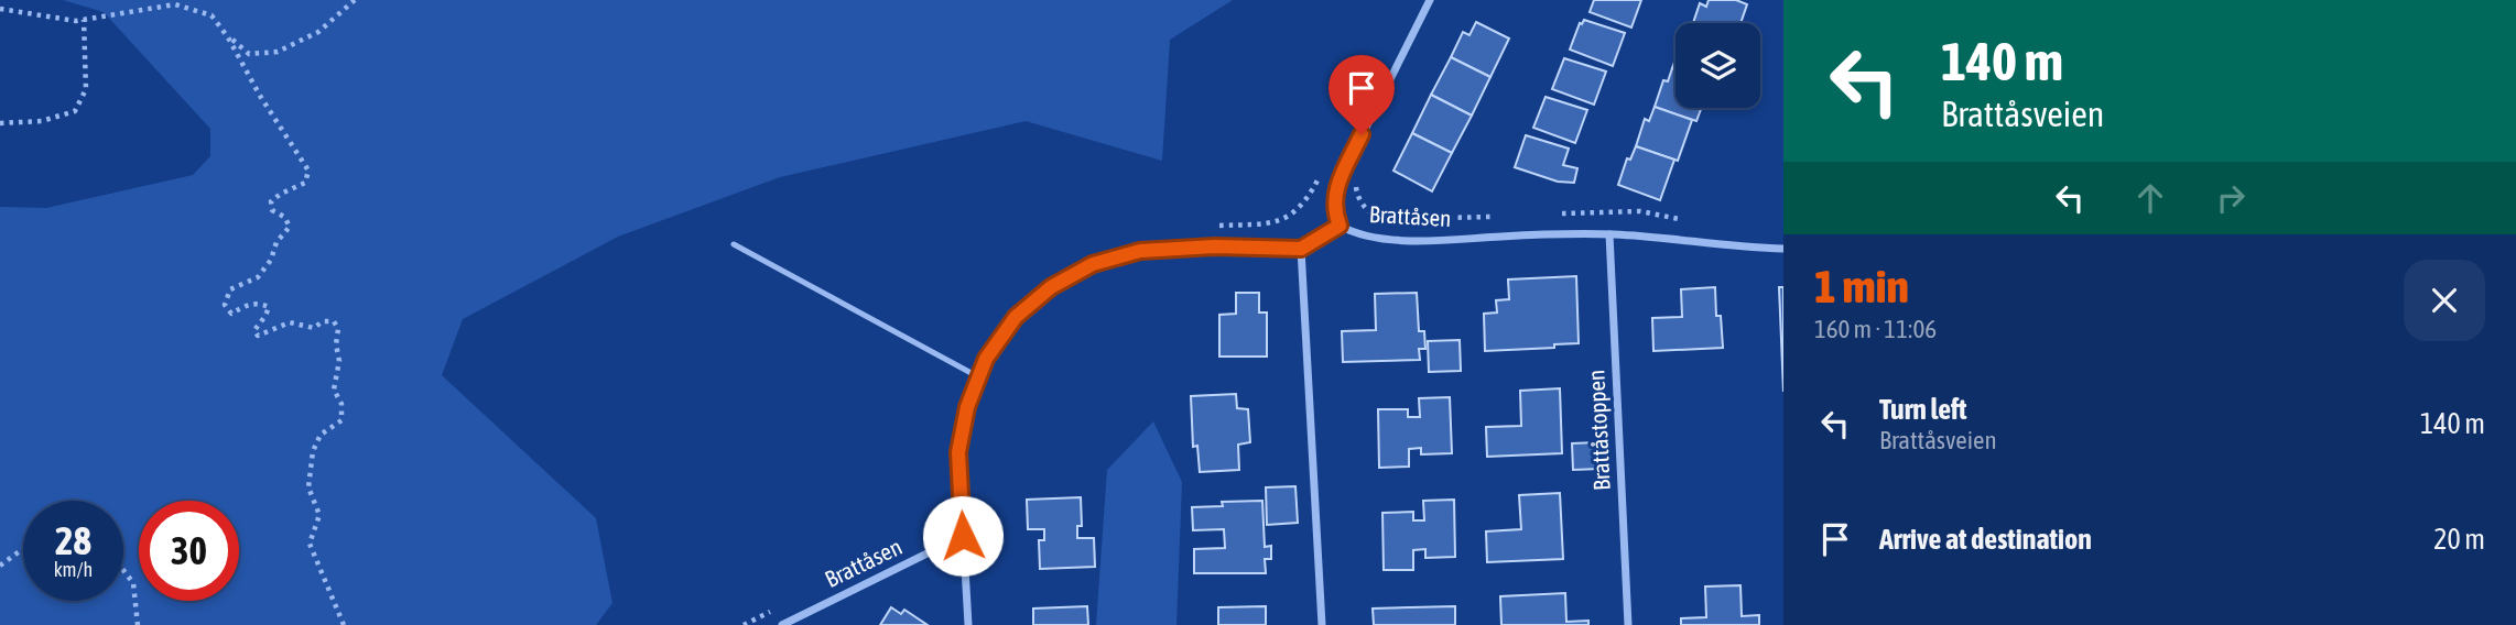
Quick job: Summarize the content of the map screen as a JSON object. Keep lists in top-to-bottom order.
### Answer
{
  "streets": {
    "street": ["Brattåsen", "Brattåstoppen"]
  },
  "crossings": [
    ["Brattåsen", "Brattåstoppen"]
  ],
  "page": {
    "turn": ["140 m", "Brattåsveien"],
    "heading": ["1 min", "160 m · 11:06"],
    "list": [
      {
        "name": "Turn left",
        "note": "Brattåsveien",
        "value": "140 m"
      },
      {
        "name": "Arrive at destination",
        "value": "20 m"
      }
    ],
    "speed": "28 km/h",
    "limit": "30"
  }
}
